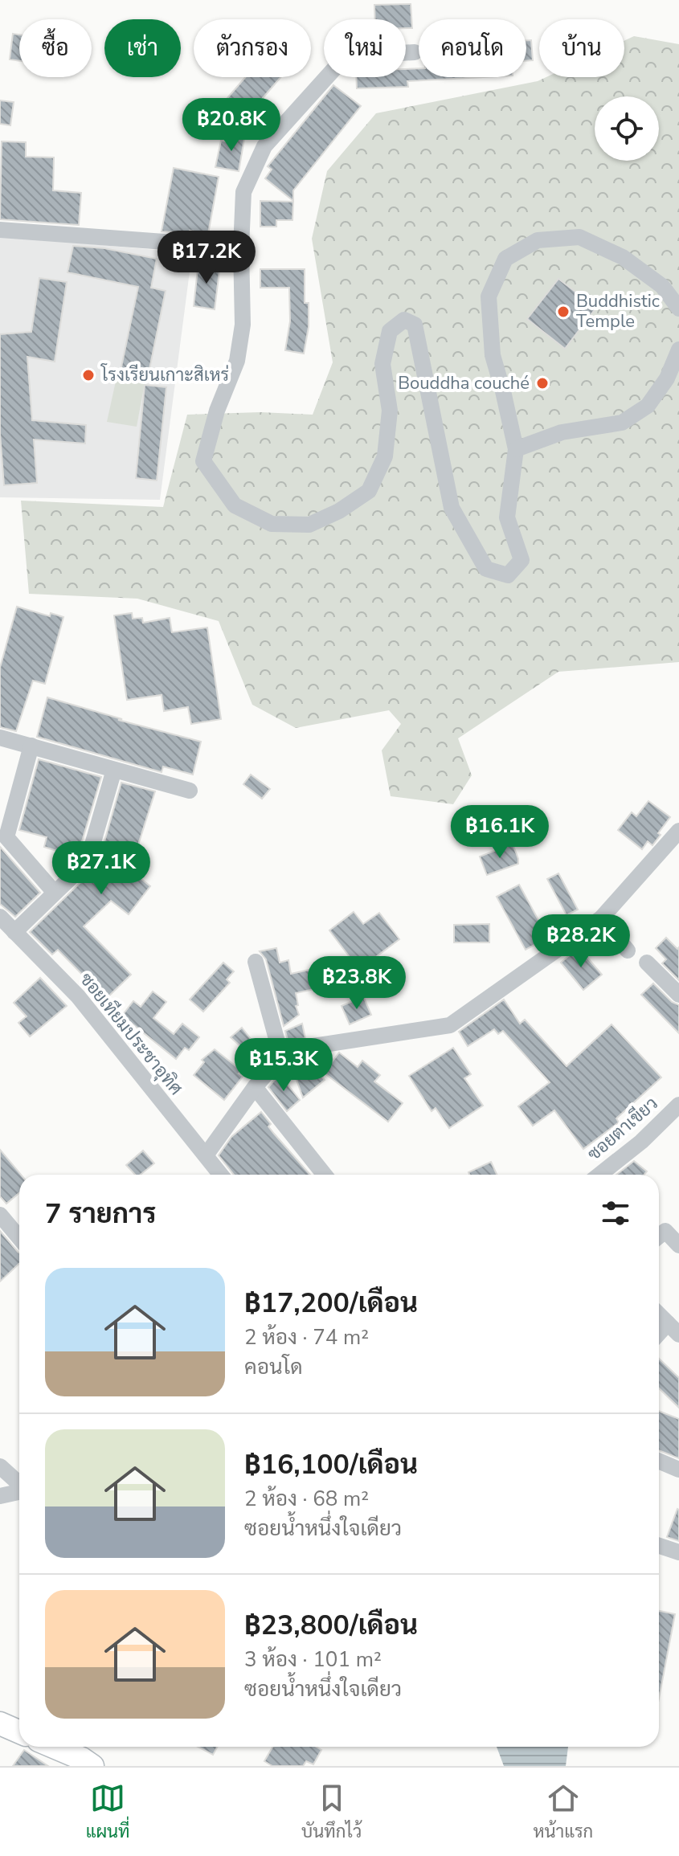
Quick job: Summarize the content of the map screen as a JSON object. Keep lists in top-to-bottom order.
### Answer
{
  "streets": {
    "street": ["ซอยเทียมประชาอุทิศ", "ซอยตาเขียว"]
  },
  "places": ["Buddhistic Temple", "โรงเรียนเกาะสิเหร่", "Bouddha couché"],
  "page": {
    "chip": [
      "ซื้อ",
      "เช่า",
      "ตัวกรอง",
      "ใหม่",
      "คอนโด",
      "บ้าน"
    ],
    "price": [
      "฿20.8K",
      "฿17.2K",
      "฿16.1K",
      "฿27.1K",
      "฿28.2K",
      "฿23.8K",
      "฿15.3K"
    ],
    "heading": "7 รายการ",
    "list": [
      {
        "name": "฿17,200/เดือน",
        "note": "2 ห้อง · 74 m² · คอนโด"
      },
      {
        "name": "฿16,100/เดือน",
        "note": "2 ห้อง · 68 m² · ซอยน้ำหนึ่งใจเดียว"
      },
      {
        "name": "฿23,800/เดือน",
        "note": "3 ห้อง · 101 m² · ซอยน้ำหนึ่งใจเดียว"
      }
    ],
    "tabs": ["แผนที่", "บันทึกไว้", "หน้าแรก"]
  }
}
